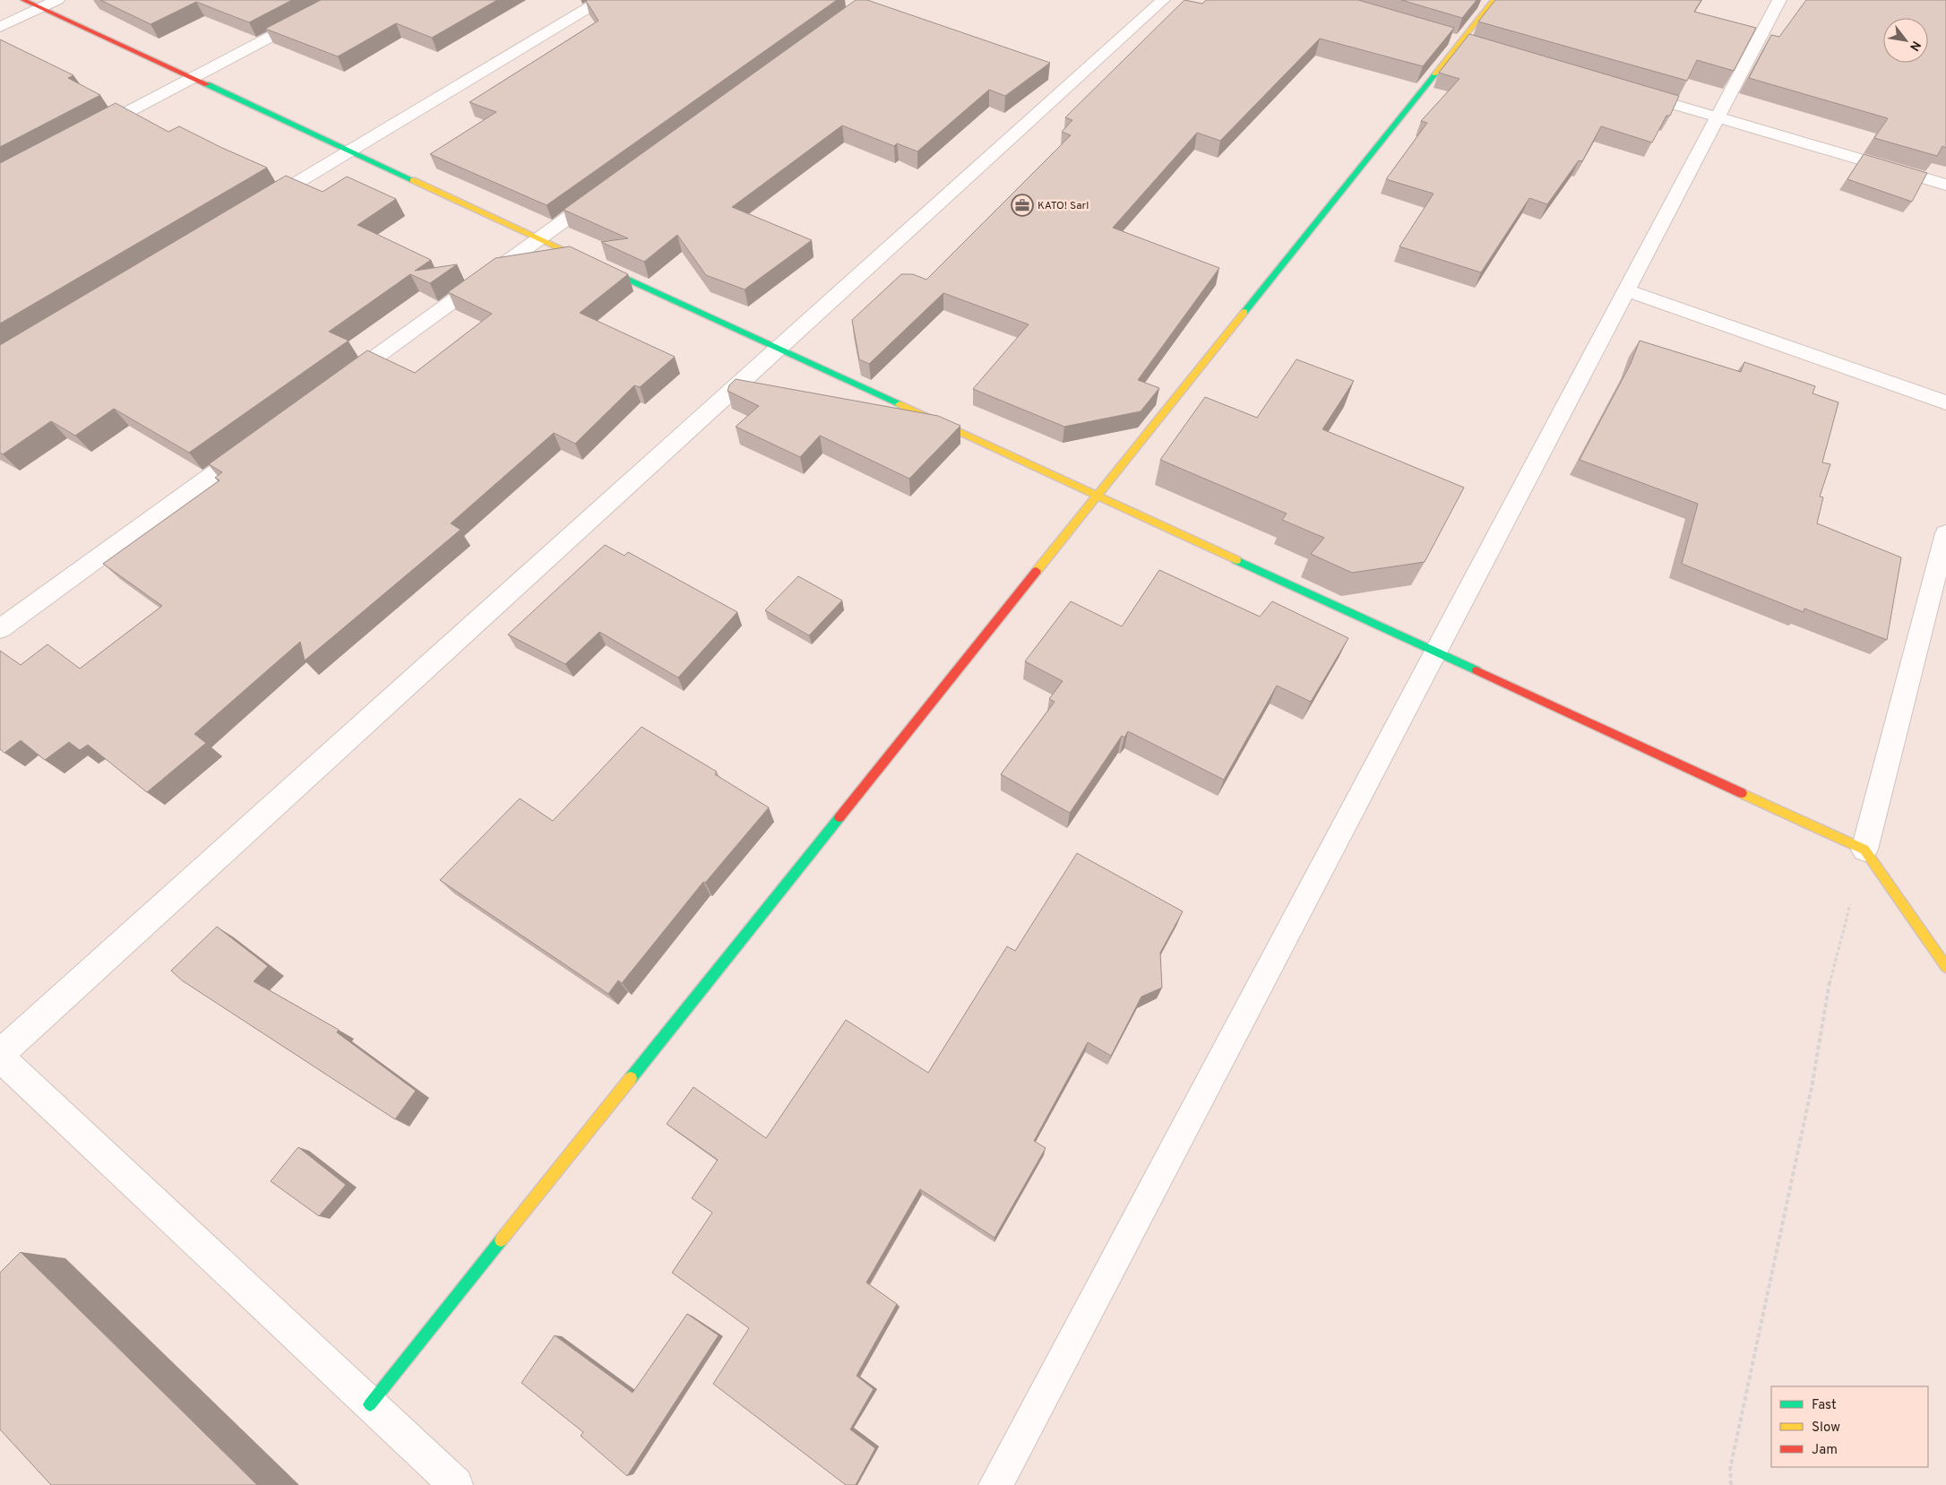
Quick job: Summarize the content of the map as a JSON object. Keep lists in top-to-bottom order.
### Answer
{
  "places": {
    "office": ["KATO! Sarl"]
  },
  "legend": ["Fast", "Slow", "Jam"],
  "north": "bottom right"
}
